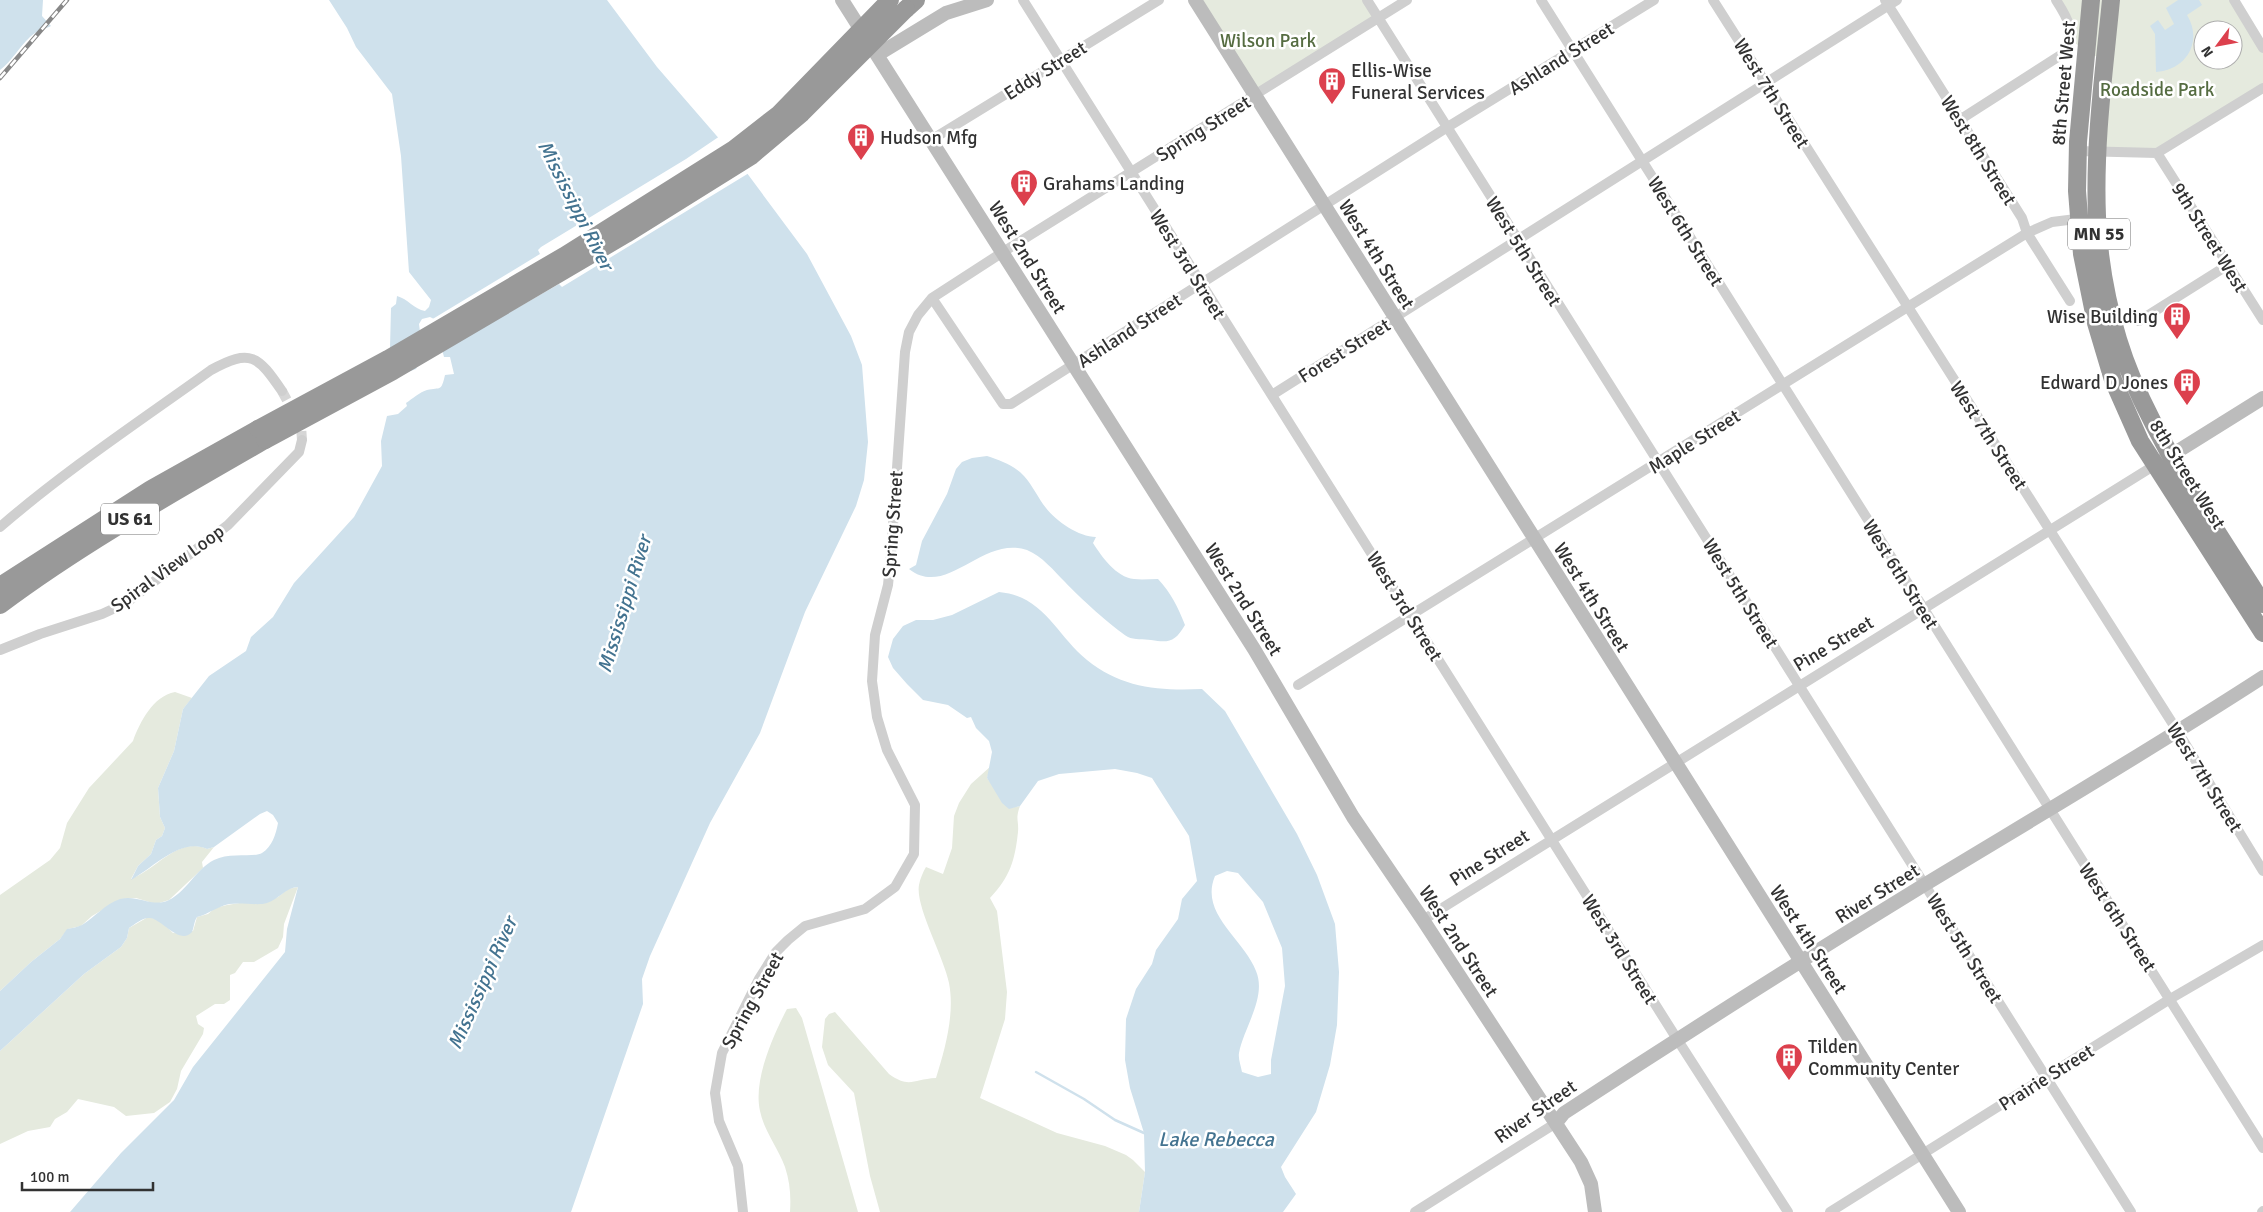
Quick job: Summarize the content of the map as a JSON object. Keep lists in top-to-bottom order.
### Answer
{
  "streets": {
    "highway": ["8th Street West", "MN 55", "US 61"],
    "street": [
      "Ashland Street",
      "Eddy Street",
      "West 7th Street",
      "Spring Street",
      "West 8th Street",
      "West 6th Street",
      "9th Street West",
      "West 5th Street",
      "West 4th Street",
      "West 2nd Street",
      "West 3rd Street",
      "Forest Street",
      "Maple Street",
      "Spiral View Loop",
      "Pine Street",
      "River Street",
      "Prairie Street"
    ]
  },
  "crossings": [
    ["Ashland Street", "Spring Street"],
    ["Ashland Street", "West 6th Street"],
    ["Ashland Street", "West 5th Street"],
    ["Ashland Street", "West 4th Street"],
    ["Ashland Street", "West 2nd Street"],
    ["Ashland Street", "West 3rd Street"],
    ["Eddy Street", "West 2nd Street"],
    ["Eddy Street", "West 3rd Street"],
    ["8th Street West", "Maple Street"],
    ["8th Street West", "Pine Street"],
    ["West 7th Street", "Forest Street"],
    ["West 7th Street", "Maple Street"],
    ["West 7th Street", "Pine Street"],
    ["West 7th Street", "River Street"],
    ["Spring Street", "West 5th Street"],
    ["Spring Street", "West 4th Street"],
    ["Spring Street", "West 2nd Street"],
    ["Spring Street", "West 3rd Street"],
    ["West 8th Street", "Forest Street"],
    ["West 8th Street", "Maple Street"],
    ["West 6th Street", "Forest Street"],
    ["West 6th Street", "Maple Street"],
    ["West 6th Street", "Pine Street"],
    ["West 6th Street", "River Street"],
    ["West 6th Street", "Prairie Street"],
    ["West 5th Street", "Forest Street"],
    ["West 5th Street", "Maple Street"],
    ["West 5th Street", "Pine Street"],
    ["West 5th Street", "River Street"],
    ["West 5th Street", "Prairie Street"],
    ["West 4th Street", "Forest Street"],
    ["West 4th Street", "Maple Street"],
    ["West 4th Street", "Pine Street"],
    ["West 4th Street", "River Street"],
    ["West 4th Street", "Prairie Street"],
    ["West 2nd Street", "Pine Street"],
    ["West 2nd Street", "River Street"],
    ["West 3rd Street", "Forest Street"],
    ["West 3rd Street", "Maple Street"],
    ["West 3rd Street", "Pine Street"],
    ["West 3rd Street", "River Street"]
  ],
  "water": ["Mississippi River", "Lake Rebecca"],
  "parks": ["Wilson Park", "Roadside Park"],
  "places": {
    "building": [
      "Ellis-Wise Funeral Services",
      "Hudson Mfg",
      "Grahams Landing",
      "Wise Building",
      "Edward D Jones",
      "Tilden Community Center"
    ]
  },
  "scale_bar": "100 m",
  "north": "bottom left"
}
